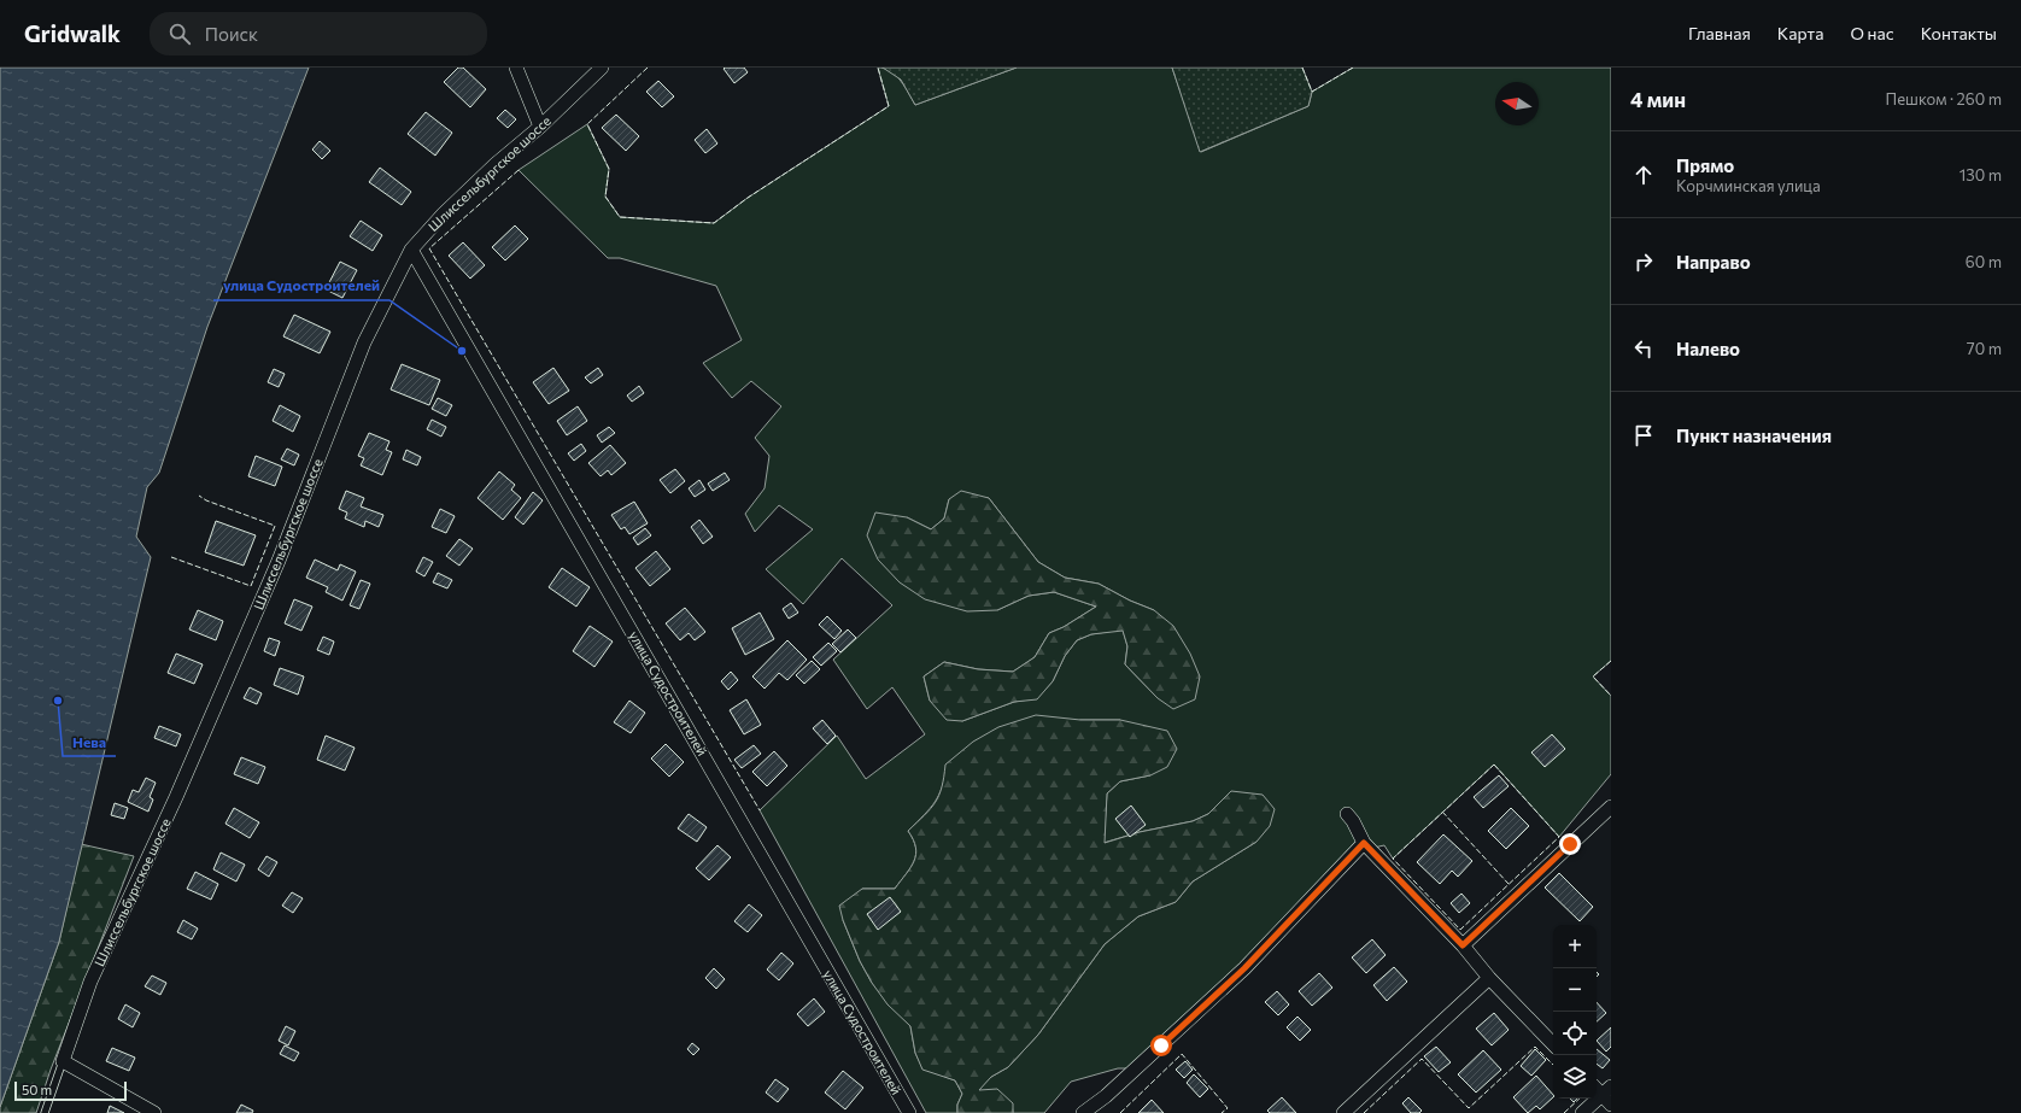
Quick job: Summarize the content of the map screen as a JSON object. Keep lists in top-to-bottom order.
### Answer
{
  "streets": {
    "street": ["Шлиссельбургское шоссе", "улица Судостроителей"]
  },
  "crossings": [
    ["Шлиссельбургское шоссе", "улица Судостроителей"]
  ],
  "places": ["улица Судостроителей", "Нева"],
  "scale_bar": "50 m",
  "north": "left",
  "page": {
    "header": "Gridwalk",
    "search": "Поиск",
    "nav": [
      "Главная",
      "Карта",
      "О нас",
      "Контакты"
    ],
    "heading": ["4 мин", "Пешком · 260 m"],
    "list": [
      ["Прямо", "Корчминская улица", "130 m"],
      ["Направо", "60 m"],
      ["Налево", "70 m"],
      "Пункт назначения"
    ],
    "map_buttons": ["+", "−"],
    "scale": "50 m"
  }
}
